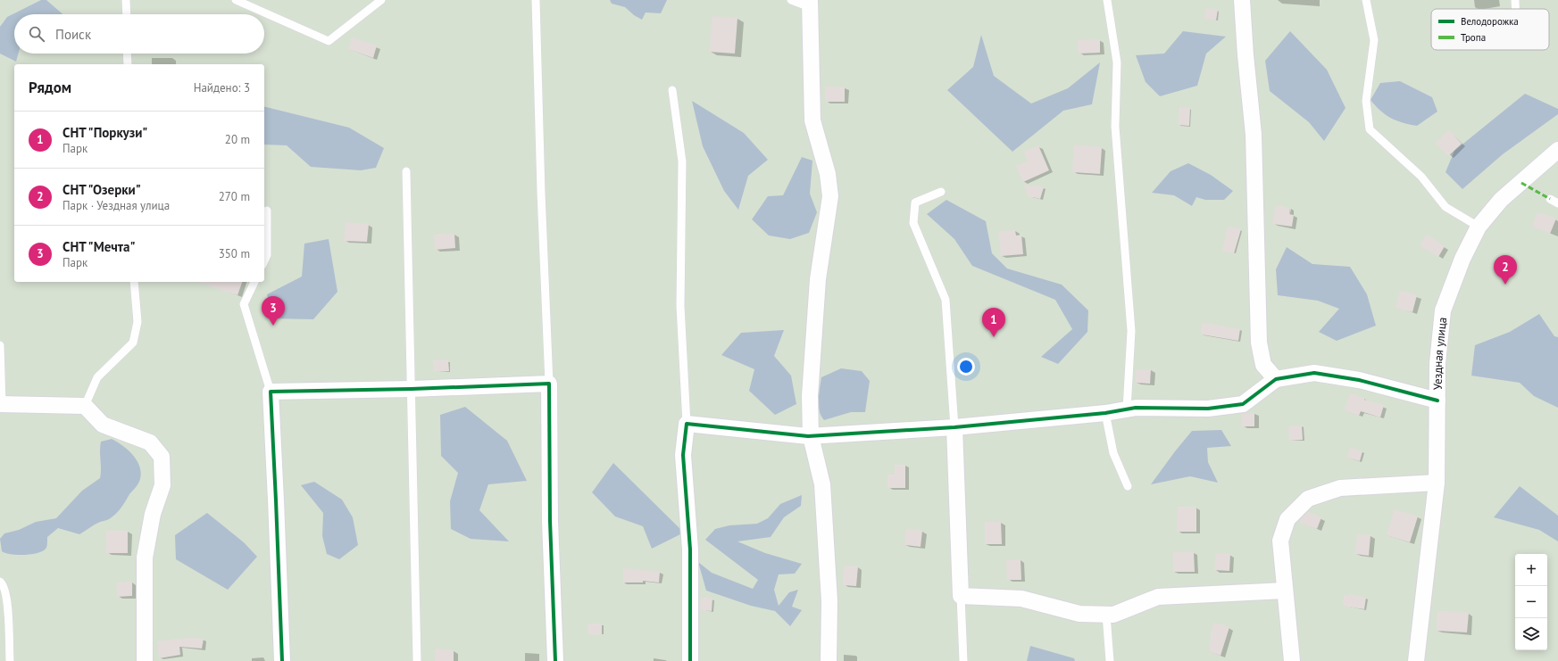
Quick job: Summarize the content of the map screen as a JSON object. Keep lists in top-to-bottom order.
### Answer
{
  "streets": {
    "street": ["Уездная улица"]
  },
  "legend": ["Велодорожка", "Тропа"],
  "page": {
    "search": "Поиск",
    "heading": ["Рядом", "Найдено: 3"],
    "list": [
      {
        "mark": "1",
        "name": "СНТ \"Поркузи\"",
        "note": "Парк",
        "value": "20 m"
      },
      {
        "mark": "2",
        "name": "СНТ \"Озерки\"",
        "note": "Парк · Уездная улица",
        "value": "270 m"
      },
      {
        "mark": "3",
        "name": "СНТ \"Мечта\"",
        "note": "Парк",
        "value": "350 m"
      }
    ],
    "pins": ["2", "3", "1"],
    "map_buttons": ["+", "−"]
  }
}
